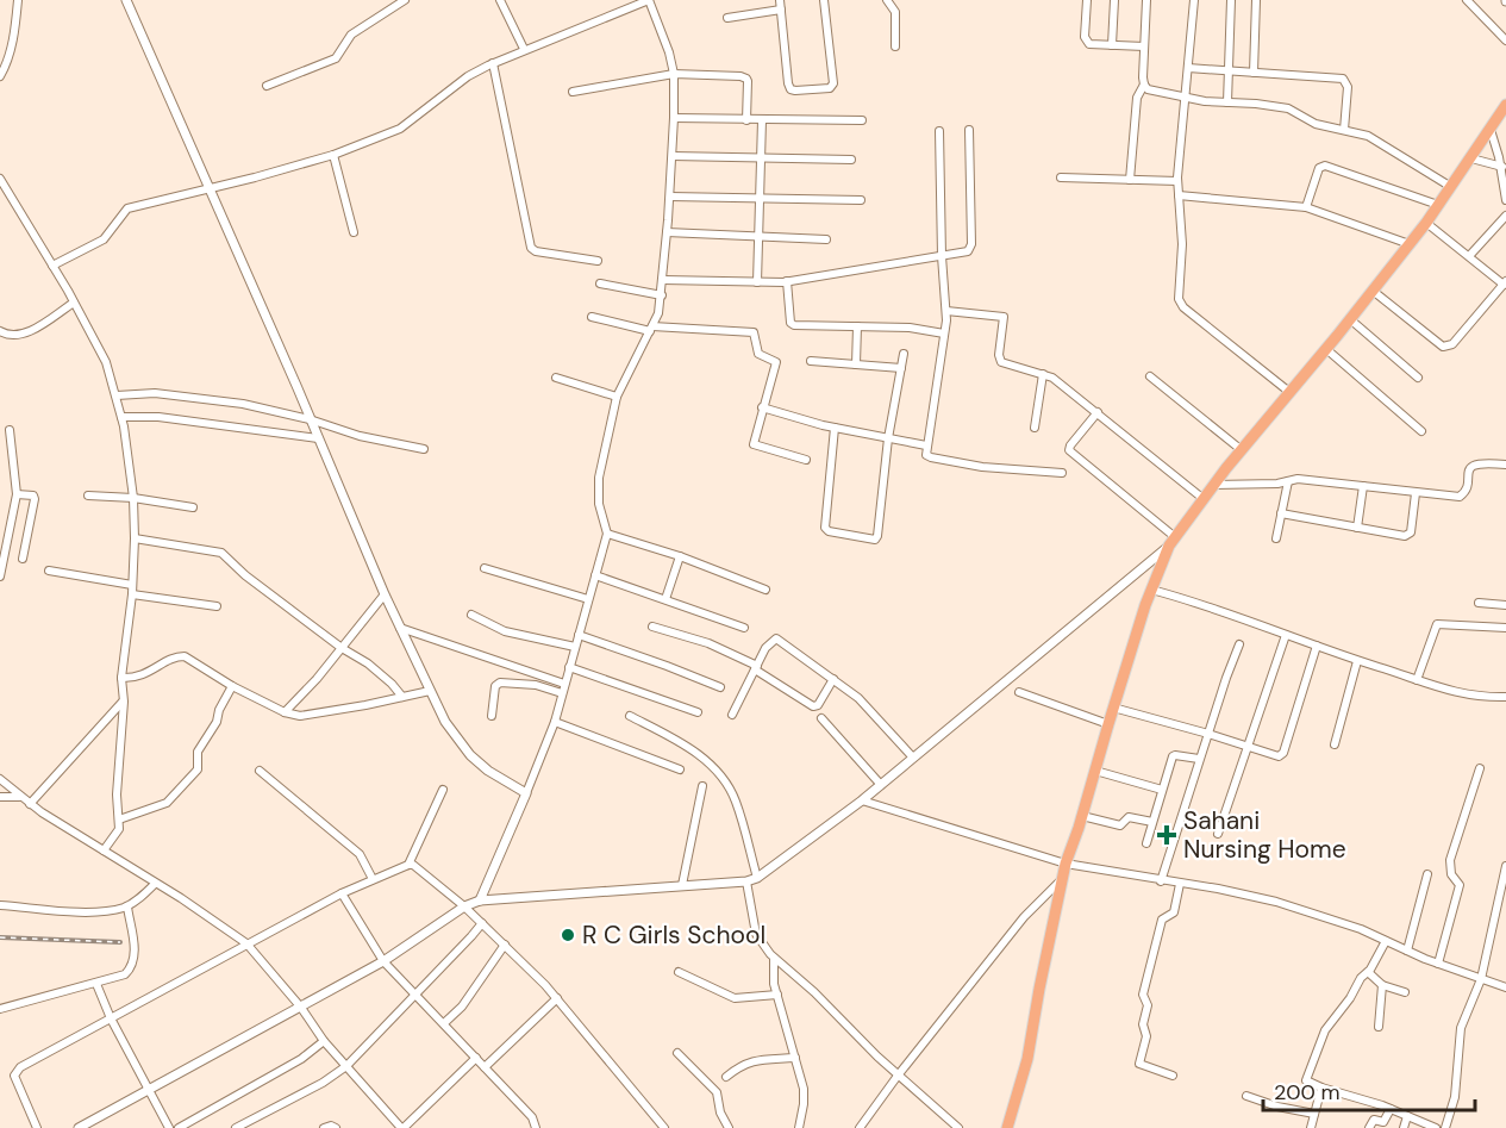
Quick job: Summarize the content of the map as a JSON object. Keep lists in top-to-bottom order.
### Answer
{
  "places": {
    "health": ["Sahani Nursing Home"],
    "other": ["R C Girls School"]
  },
  "scale_bar": "200 m"
}
